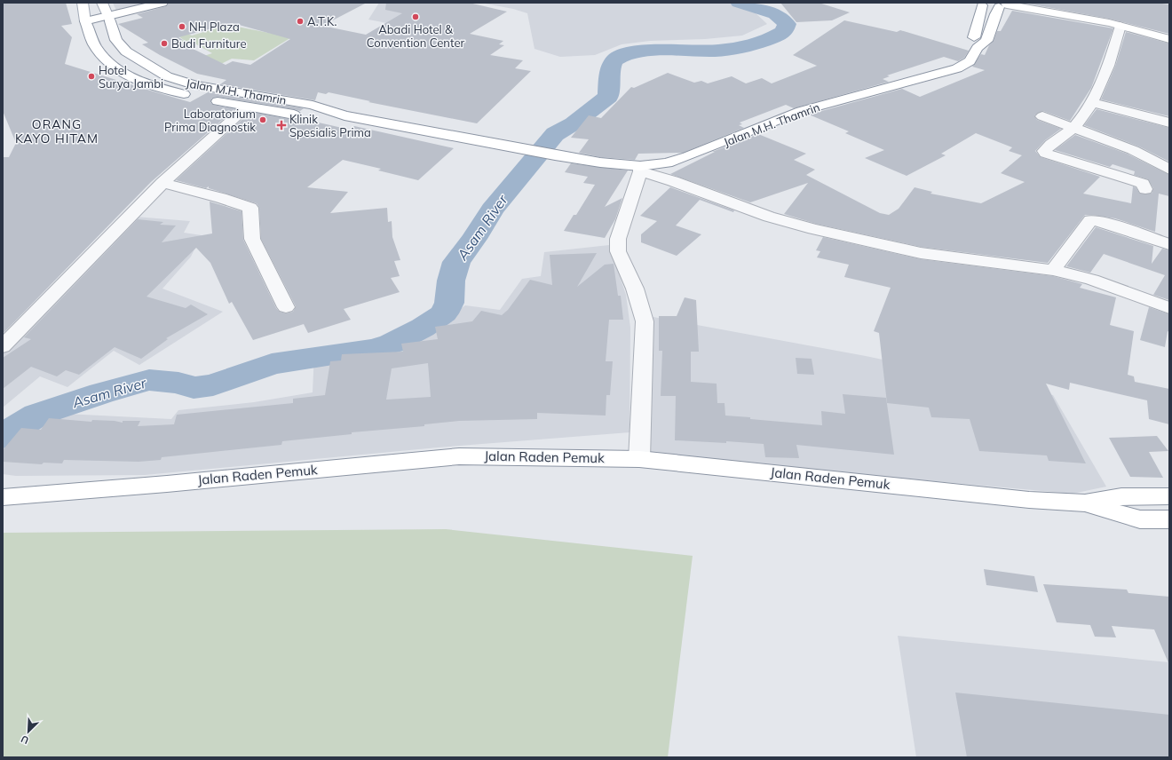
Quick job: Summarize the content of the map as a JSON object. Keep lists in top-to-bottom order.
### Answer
{
  "streets": {
    "main road": ["Jalan M.H. Thamrin", "Jalan Raden Pemuk"]
  },
  "districts": ["ORANG KAYO HITAM"],
  "water": ["Asam River"],
  "places": {
    "other": [
      "Abadi Hotel & Convention Center",
      "A.T.K.",
      "NH Plaza",
      "Budi Furniture",
      "Hotel Surya Jambi",
      "Laboratorium Prima Diagnostik"
    ],
    "health": ["Klinik Spesialis Prima"]
  },
  "north": "bottom left"
}
